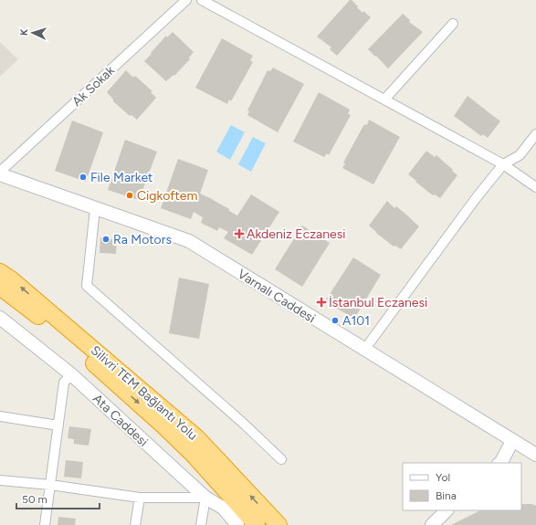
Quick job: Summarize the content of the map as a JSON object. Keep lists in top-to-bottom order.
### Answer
{
  "streets": {
    "highway": ["Silivri TEM Bağlantı Yolu"],
    "main road": ["Varnalı Caddesi", "Ata Caddesi"],
    "street": ["Ak Sokak"]
  },
  "places": {
    "other": [
      "File Market",
      "Cigkoftem",
      "Ra Motors",
      "A101"
    ],
    "health": ["Akdeniz Eczanesi", "İstanbul Eczanesi"]
  },
  "legend": ["Yol", "Bina"],
  "scale_bar": "50 m",
  "north": "left"
}
